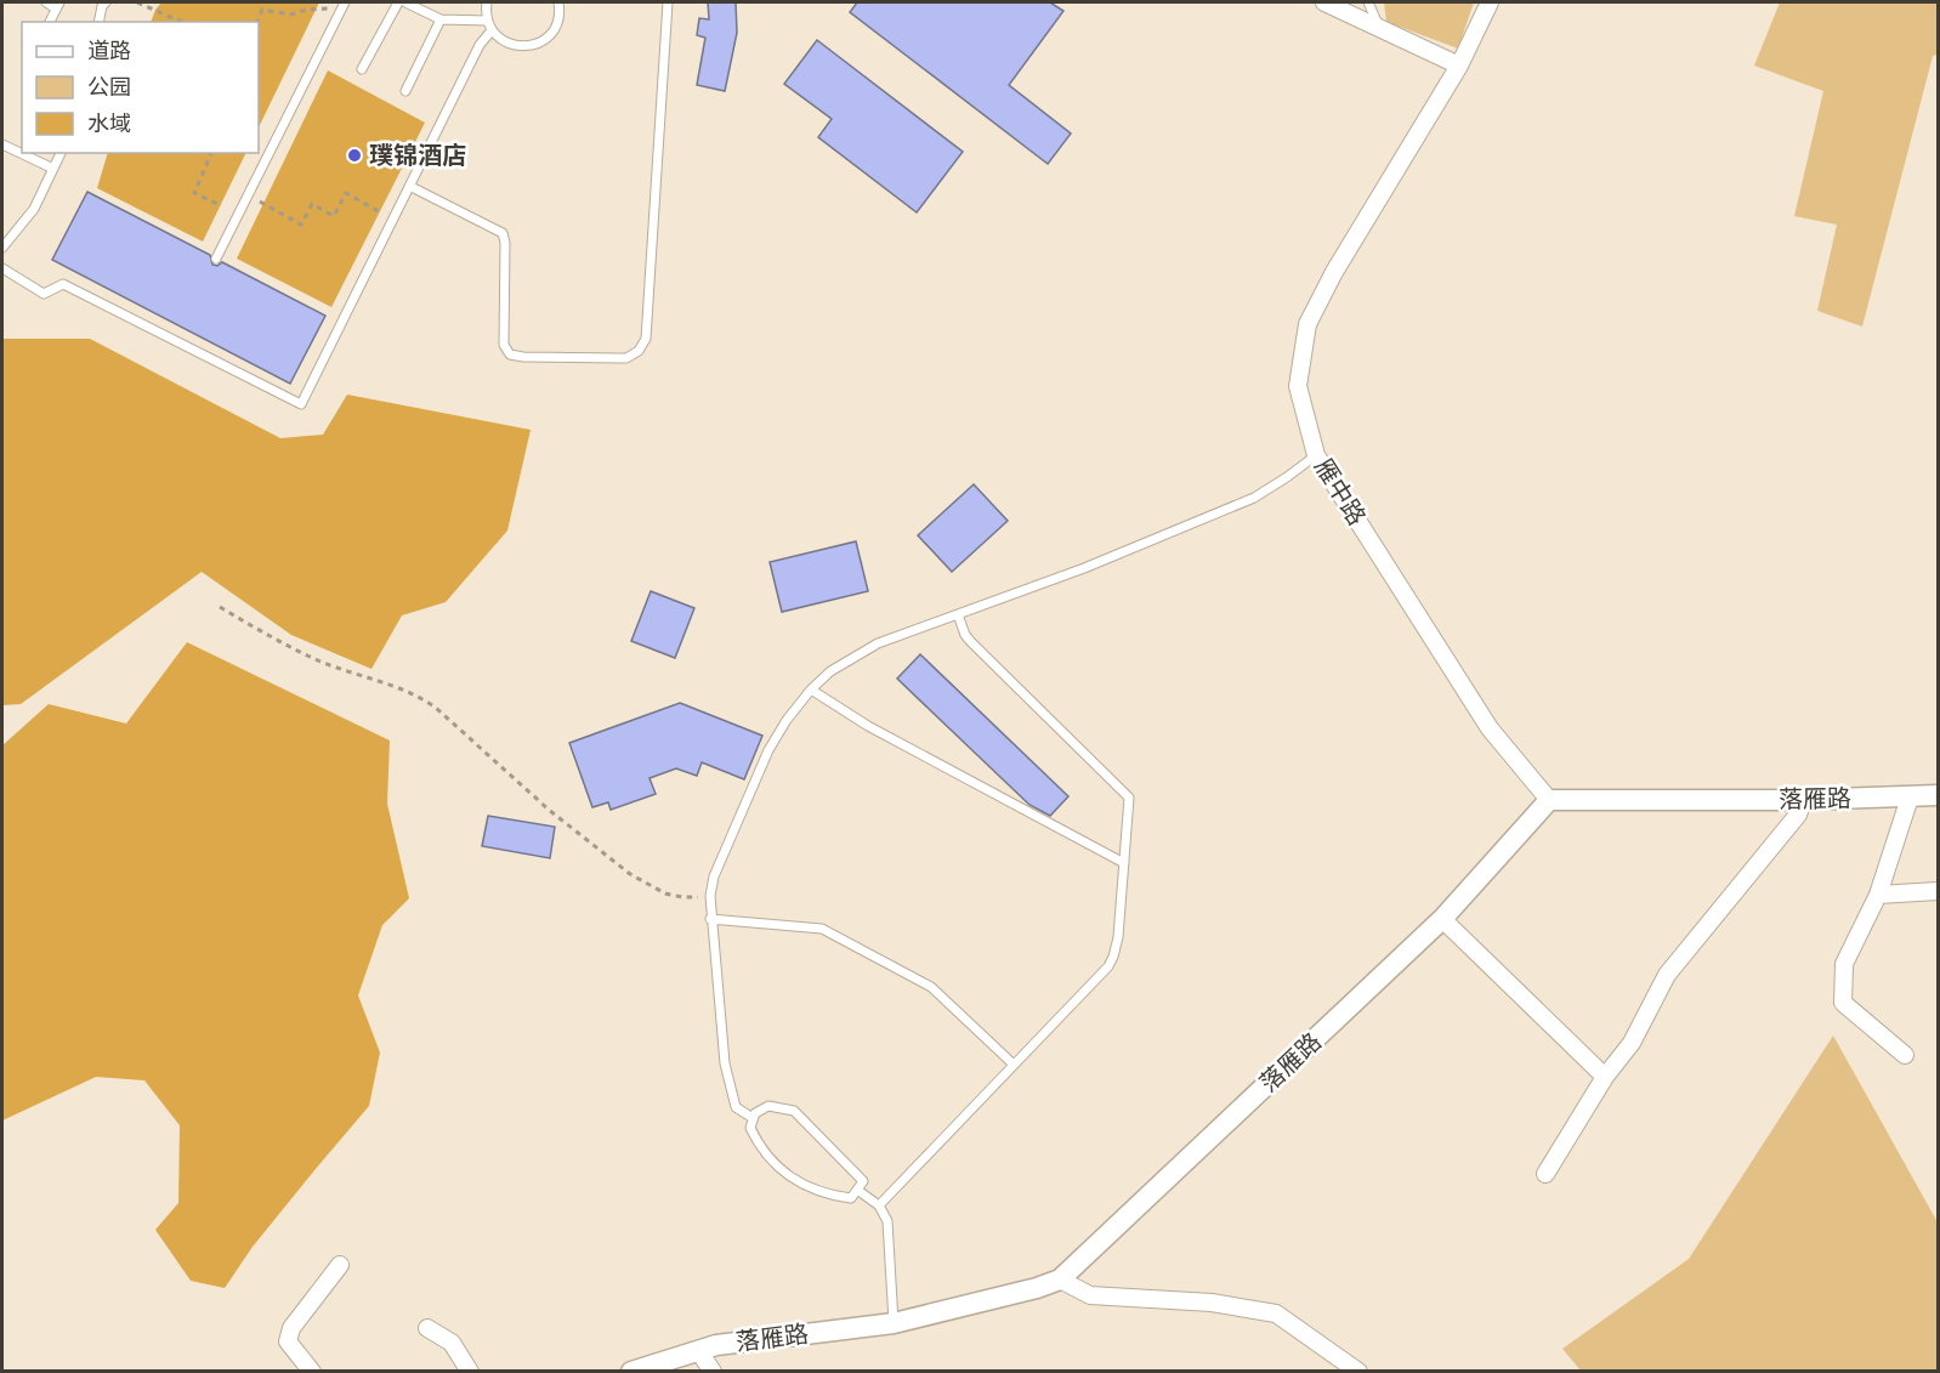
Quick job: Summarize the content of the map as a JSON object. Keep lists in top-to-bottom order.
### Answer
{
  "streets": {
    "street": ["雁中路", "落雁路"]
  },
  "crossings": [
    ["雁中路", "落雁路"]
  ],
  "places": ["璞锦酒店"],
  "legend": ["道路", "公园", "水域"]
}
